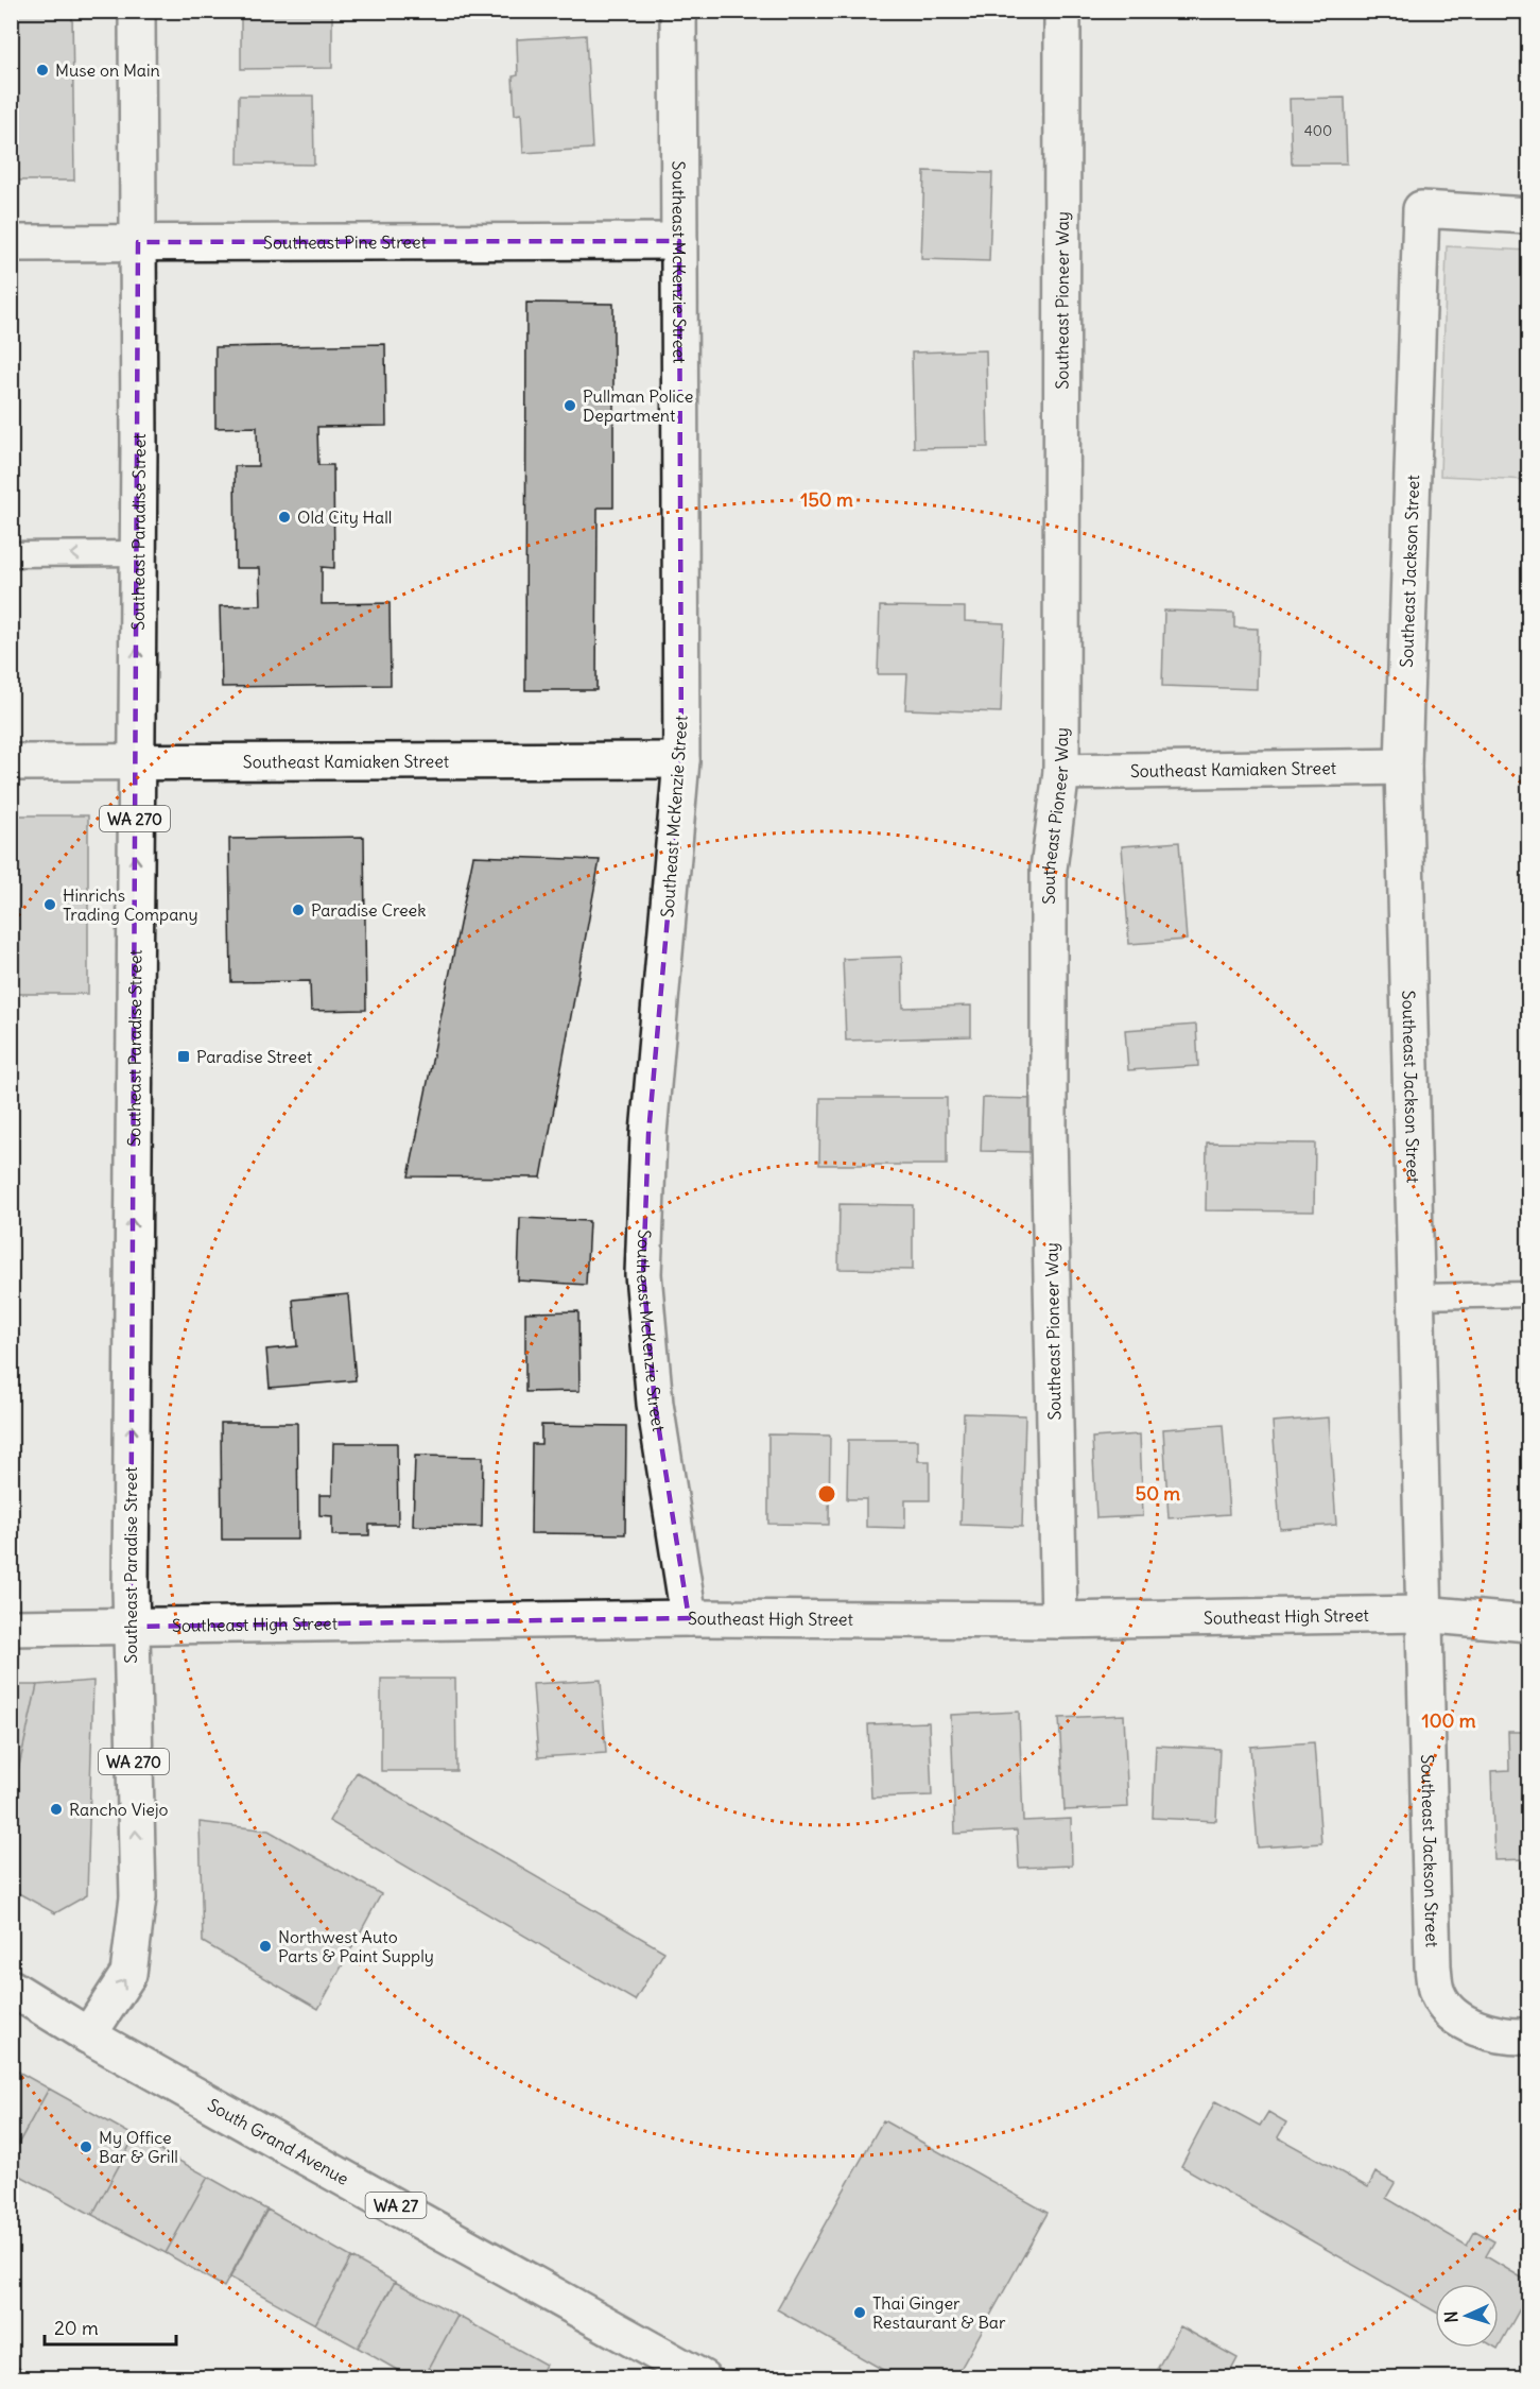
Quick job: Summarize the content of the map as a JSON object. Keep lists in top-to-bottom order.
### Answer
{
  "streets": {
    "street": [
      "Southeast Pine Street",
      "Southeast McKenzie Street",
      "Southeast Pioneer Way",
      "Southeast Paradise Street",
      "Southeast Jackson Street",
      "Southeast Kamiaken Street",
      "WA 270",
      "Southeast High Street",
      "South Grand Avenue",
      "WA 27"
    ]
  },
  "crossings": [
    ["Southeast Pine Street", "Southeast McKenzie Street"],
    ["Southeast Pine Street", "Southeast Paradise Street"],
    ["Southeast McKenzie Street", "Southeast Kamiaken Street"],
    ["Southeast McKenzie Street", "Southeast High Street"],
    ["Southeast Pioneer Way", "Southeast Kamiaken Street"],
    ["Southeast Pioneer Way", "Southeast High Street"],
    ["Southeast Paradise Street", "Southeast Kamiaken Street"],
    ["Southeast Paradise Street", "Southeast High Street"],
    ["Southeast Paradise Street", "South Grand Avenue"],
    ["Southeast Paradise Street", "WA 27"],
    ["Southeast Jackson Street", "Southeast Kamiaken Street"],
    ["Southeast Jackson Street", "Southeast High Street"],
    ["South Grand Avenue", "WA 27"]
  ],
  "one_way": ["Southeast Paradise Street"],
  "places": {
    "other": [
      "Muse on Main",
      "Pullman Police Department",
      "Old City Hall",
      "Hinrichs Trading Company",
      "Paradise Creek",
      "Rancho Viejo",
      "Northwest Auto Parts & Paint Supply",
      "My Office Bar & Grill",
      "Thai Ginger Restaurant & Bar"
    ],
    "transit": ["Paradise Street"]
  },
  "house_numbers": ["400"],
  "scale_bar": "20 m",
  "north": "left",
  "rings": ["150 m", "50 m", "100 m"]
}
